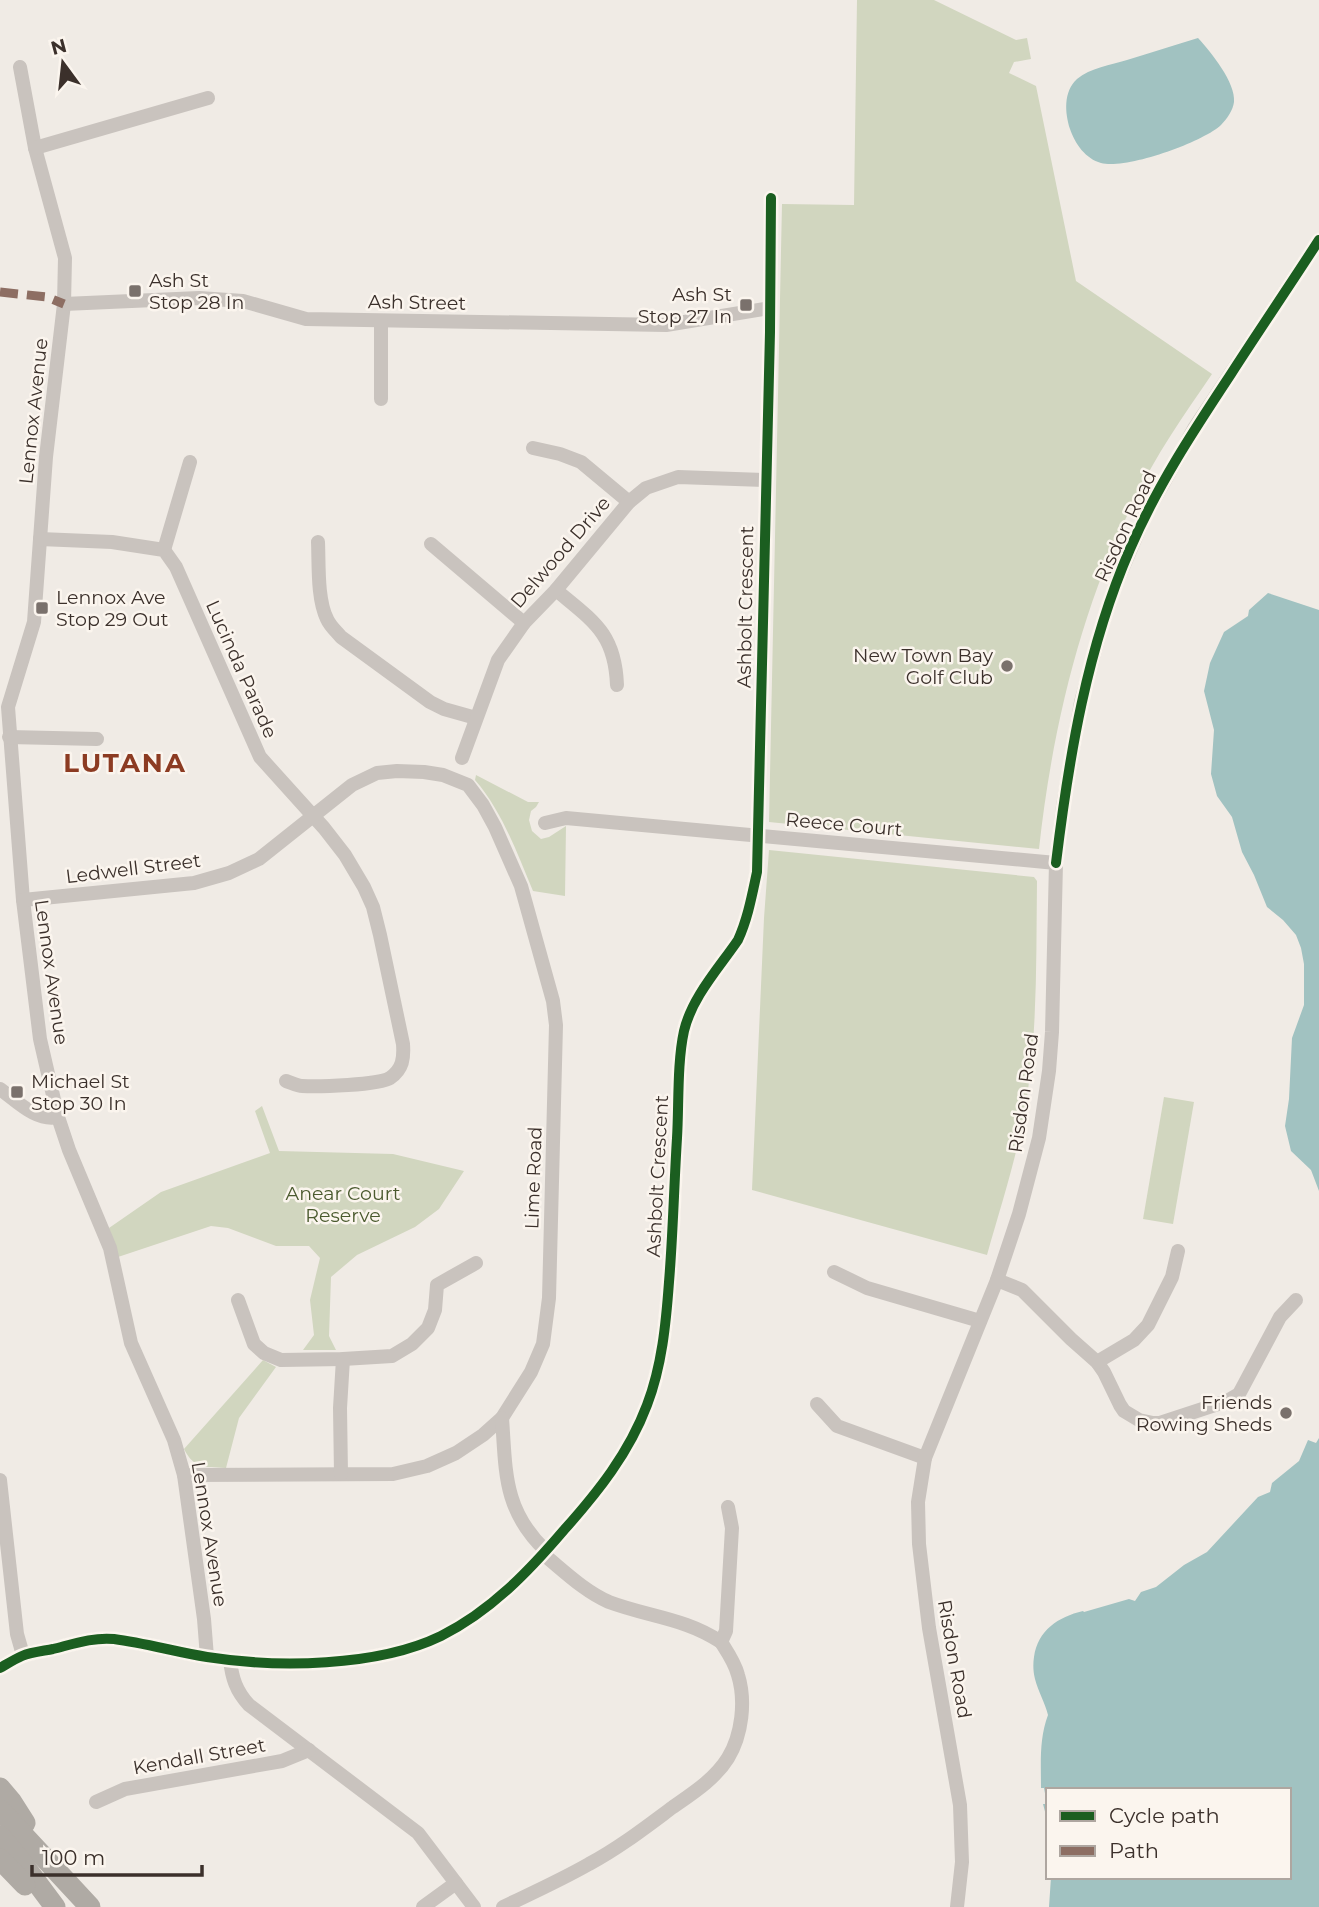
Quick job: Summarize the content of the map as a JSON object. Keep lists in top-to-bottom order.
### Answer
{
  "streets": {
    "street": [
      "Ash Street",
      "Lennox Avenue",
      "Risdon Road",
      "Delwood Drive",
      "Ashbolt Crescent",
      "Lucinda Parade",
      "Reece Court",
      "Ledwell Street",
      "Lime Road",
      "Kendall Street"
    ]
  },
  "crossings": [
    ["Ash Street", "Lennox Avenue"],
    ["Ash Street", "Ashbolt Crescent"],
    ["Lennox Avenue", "Ashbolt Crescent"],
    ["Lennox Avenue", "Ledwell Street"],
    ["Lennox Avenue", "Lime Road"],
    ["Risdon Road", "Reece Court"],
    ["Delwood Drive", "Ashbolt Crescent"],
    ["Ashbolt Crescent", "Reece Court"],
    ["Lucinda Parade", "Ledwell Street"],
    ["Lucinda Parade", "Lime Road"],
    ["Ledwell Street", "Lime Road"]
  ],
  "districts": ["LUTANA"],
  "parks": ["Anear Court Reserve"],
  "places": {
    "transit": [
      "Ash St Stop 28 In",
      "Ash St Stop 27 In",
      "Lennox Ave Stop 29 Out",
      "Michael St Stop 30 In"
    ],
    "other": ["New Town Bay Golf Club", "Friends Rowing Sheds"]
  },
  "legend": ["Cycle path", "Path"],
  "scale_bar": "100 m",
  "north": "top"
}
